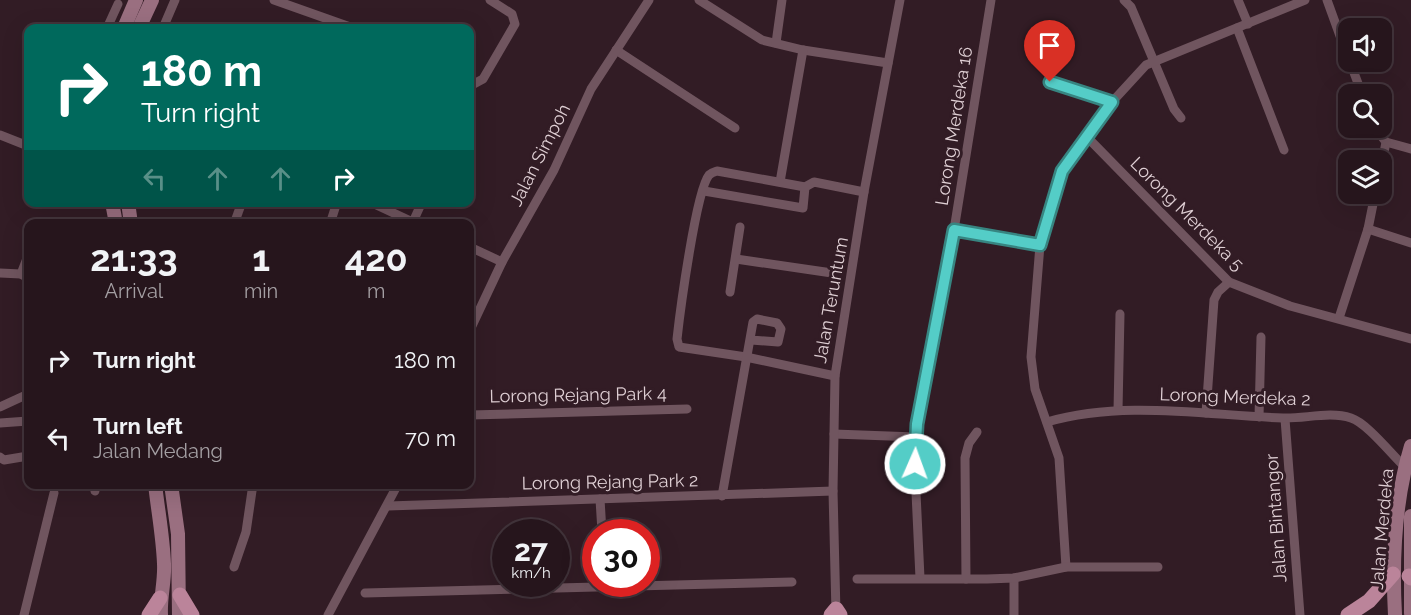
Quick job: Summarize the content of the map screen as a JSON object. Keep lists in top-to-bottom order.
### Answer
{
  "streets": {
    "main road": ["Jalan Merdeka"],
    "street": [
      "Lorong Merdeka 16",
      "Jalan Simpoh",
      "Lorong Merdeka 5",
      "Jalan Teruntum",
      "Lorong Rejang Park 4",
      "Lorong Merdeka 2",
      "Lorong Rejang Park 2",
      "Jalan Bintangor"
    ]
  },
  "crossings": [
    ["Jalan Teruntum", "Lorong Rejang Park 2"],
    ["Lorong Merdeka 2", "Jalan Bintangor"],
    ["Lorong Merdeka 2", "Jalan Merdeka"]
  ],
  "page": {
    "turn": ["180 m", "Turn right"],
    "eta": [
      "21:33",
      "Arrival",
      "1",
      "min",
      "420",
      "m"
    ],
    "list": [
      {
        "name": "Turn right",
        "value": "180 m"
      },
      {
        "name": "Turn left",
        "note": "Jalan Medang",
        "value": "70 m"
      }
    ],
    "speed": "27 km/h",
    "limit": "30"
  }
}
